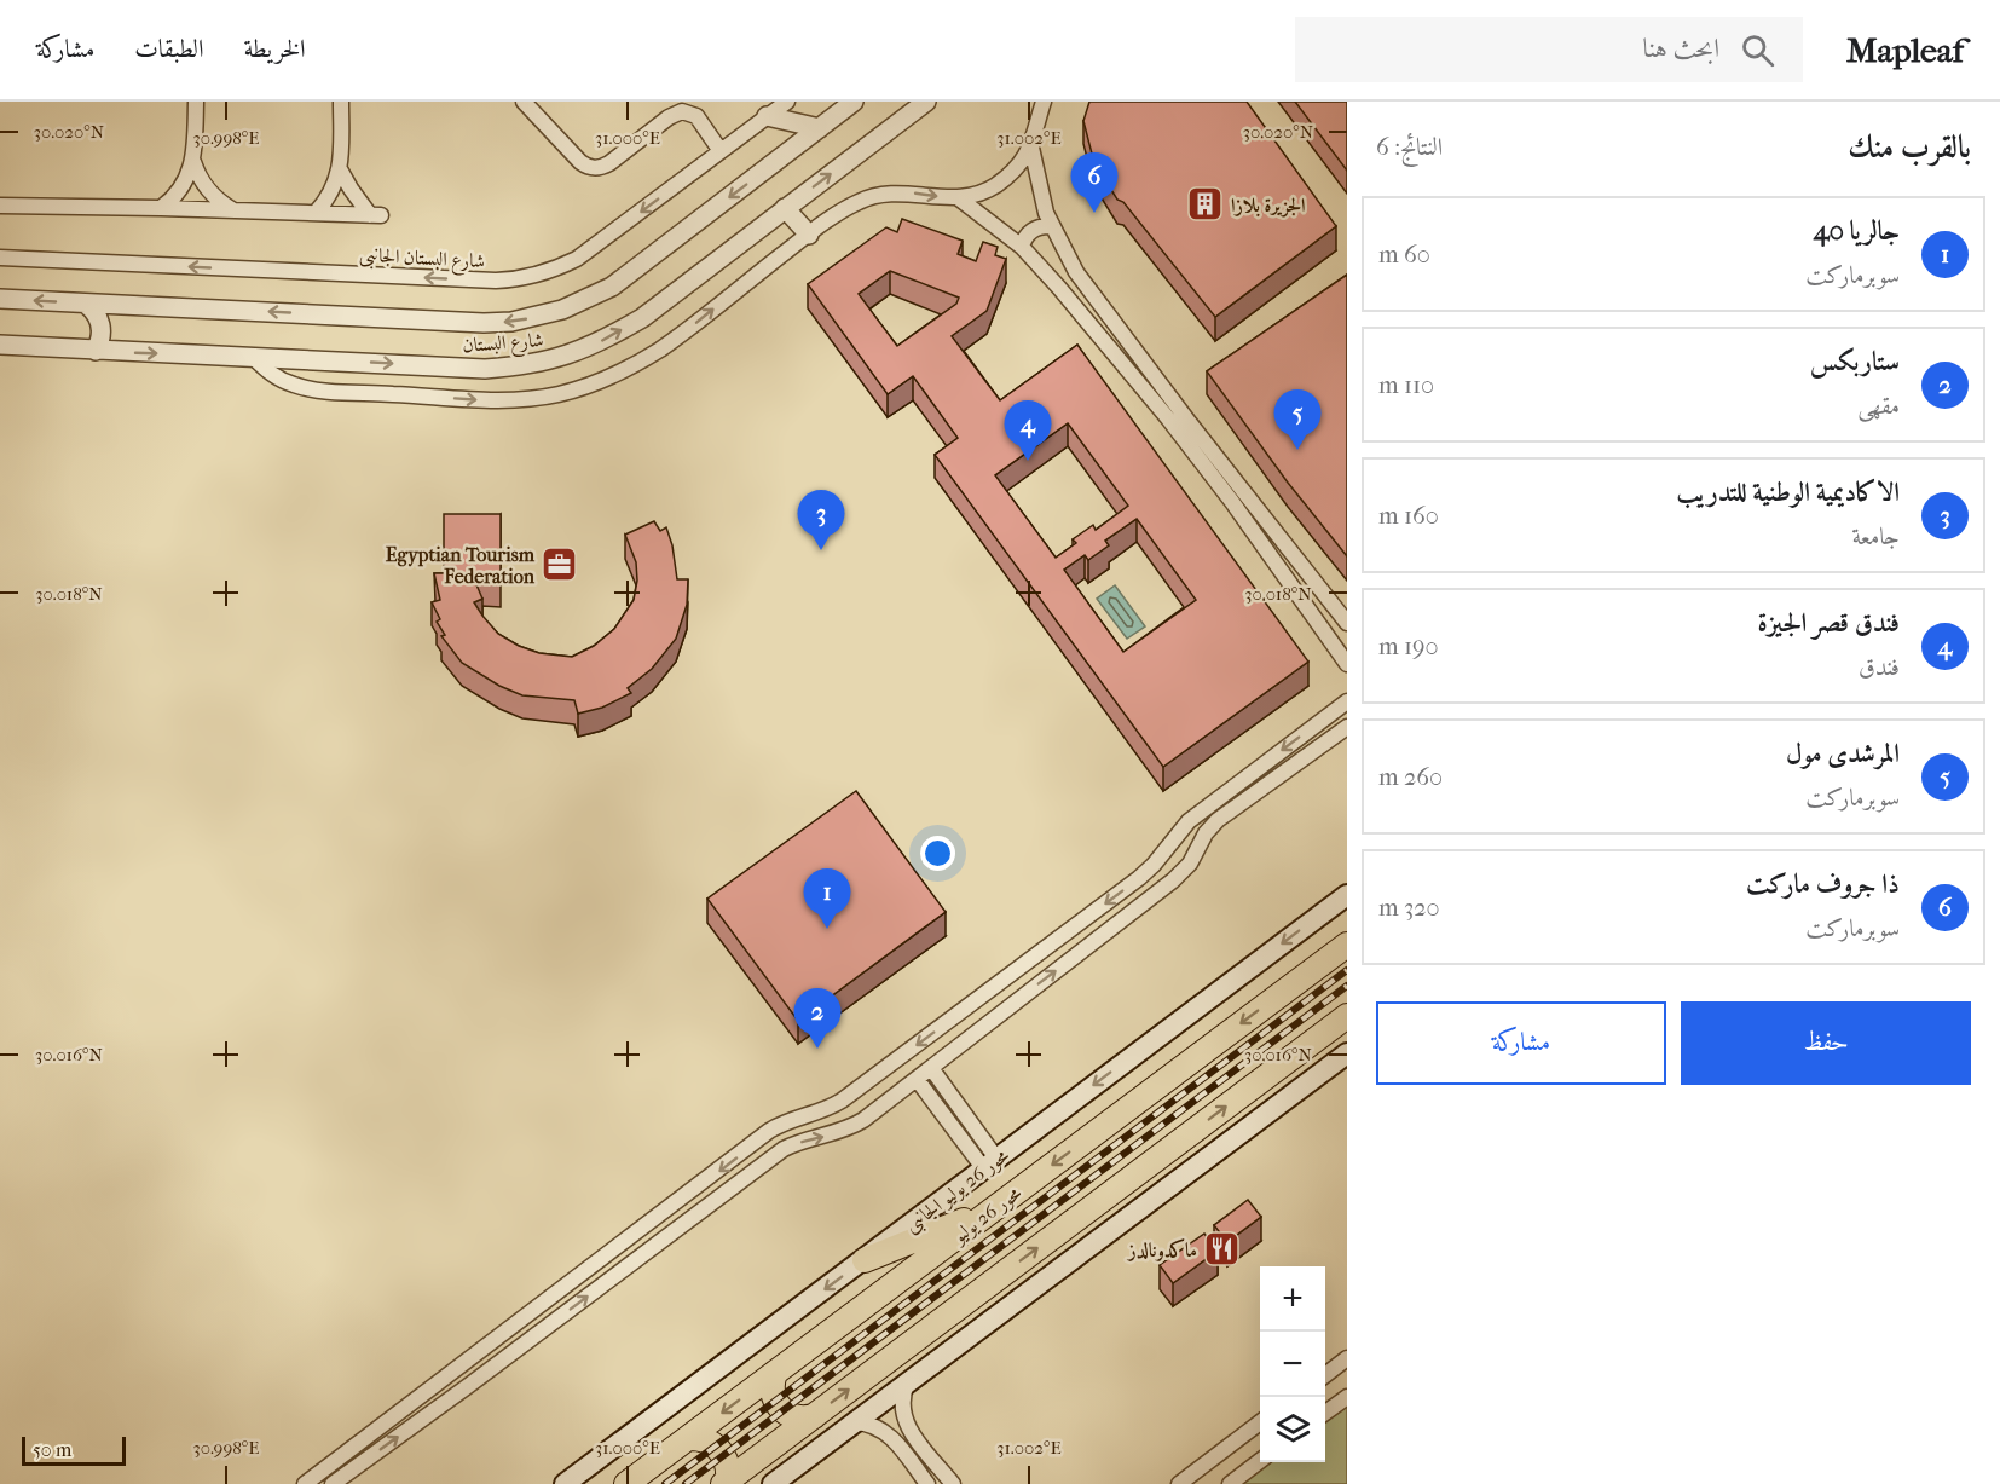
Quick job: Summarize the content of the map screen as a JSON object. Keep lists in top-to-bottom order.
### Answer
{
  "streets": {
    "highway": ["محور 26 يوليو"],
    "main road": ["محور 26 يوليو الجانبى"],
    "street": ["شارع البستان الجانبى", "شارع البستان"]
  },
  "places": {
    "building": ["الجزيرة بلازا"],
    "office": ["Egyptian Tourism Federation"],
    "restaurant": ["ماكدونالدز"]
  },
  "scale_bar": "50 m",
  "page": {
    "header": "Mapleaf",
    "search": "ابحث هنا",
    "nav": ["الخريطة", "الطبقات", "مشاركة"],
    "heading": ["بالقرب منك", "النتائج: 6"],
    "pins": [
      "6",
      "5",
      "4",
      "3",
      "1",
      "2"
    ],
    "list": [
      {
        "mark": "1",
        "name": "جالريا 40",
        "note": "سوبرماركت",
        "value": "60 m"
      },
      {
        "mark": "2",
        "name": "ستاربكس",
        "note": "مقهى",
        "value": "110 m"
      },
      {
        "mark": "3",
        "name": "الاكاديمية الوطنية للتدريب",
        "note": "جامعة",
        "value": "160 m"
      },
      {
        "mark": "4",
        "name": "فندق قصر الجيزة",
        "note": "فندق",
        "value": "190 m"
      },
      {
        "mark": "5",
        "name": "المرشدى مول",
        "note": "سوبرماركت",
        "value": "260 m"
      },
      {
        "mark": "6",
        "name": "ذا جروف ماركت",
        "note": "سوبرماركت",
        "value": "320 m"
      }
    ],
    "buttons": ["حفظ", "مشاركة"],
    "map_buttons": ["+", "−"],
    "scale": "50 m"
  },
  "coordinates": [
    "30.020°N",
    "30.998°E",
    "31.000°E",
    "31.002°E",
    "30.018°N",
    "30.016°N"
  ]
}
